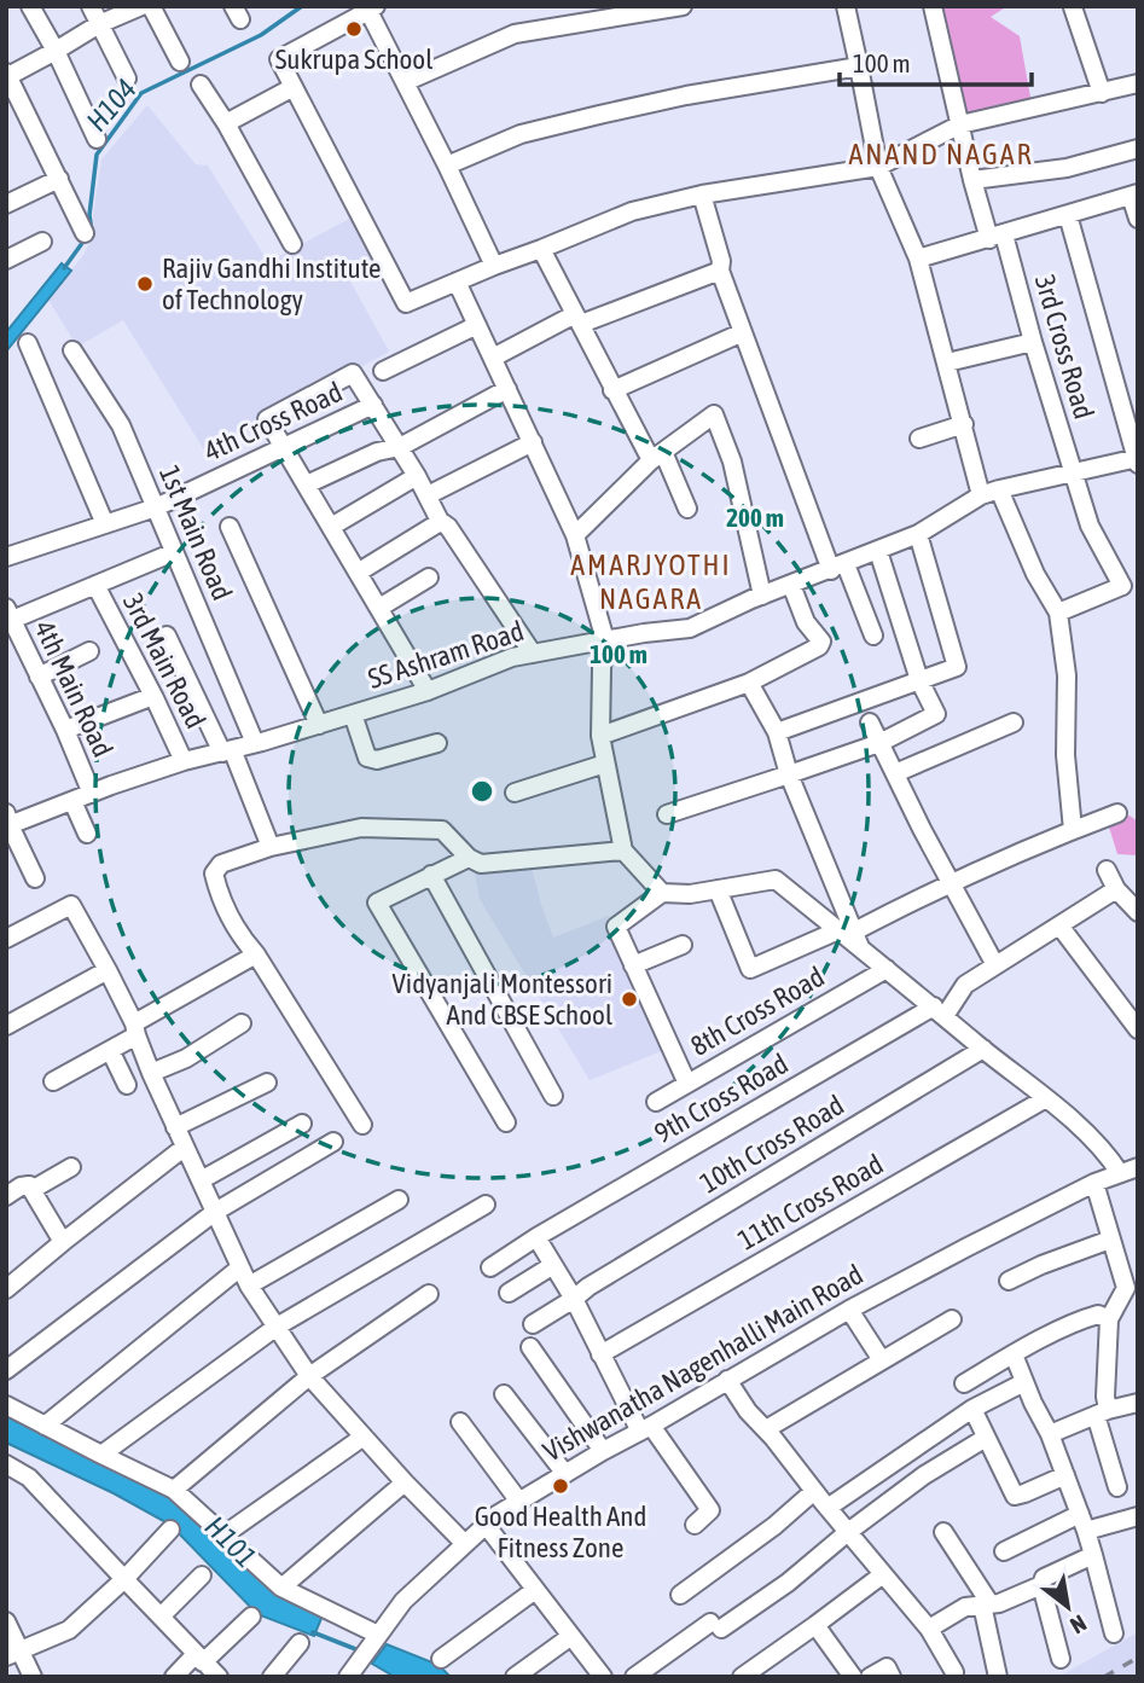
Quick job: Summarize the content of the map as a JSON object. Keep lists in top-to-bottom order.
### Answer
{
  "streets": {
    "street": [
      "3rd Cross Road",
      "4th Cross Road",
      "1st Main Road",
      "SS Ashram Road",
      "3rd Main Road",
      "4th Main Road",
      "8th Cross Road",
      "9th Cross Road",
      "10th Cross Road",
      "11th Cross Road",
      "Vishwanatha Nagenhalli Main Road"
    ]
  },
  "crossings": [
    ["3rd Cross Road", "SS Ashram Road"],
    ["4th Cross Road", "1st Main Road"],
    ["1st Main Road", "SS Ashram Road"],
    ["SS Ashram Road", "3rd Main Road"],
    ["SS Ashram Road", "4th Main Road"]
  ],
  "districts": ["ANAND NAGAR", "AMARJYOTHI NAGARA"],
  "water": ["H104", "H101"],
  "places": [
    "Sukrupa School",
    "Rajiv Gandhi Institute of Technology",
    "Vidyanjali Montessori And CBSE School",
    "Good Health And Fitness Zone"
  ],
  "scale_bar": "100 m",
  "north": "bottom right",
  "rings": ["200 m", "100 m"]
}
